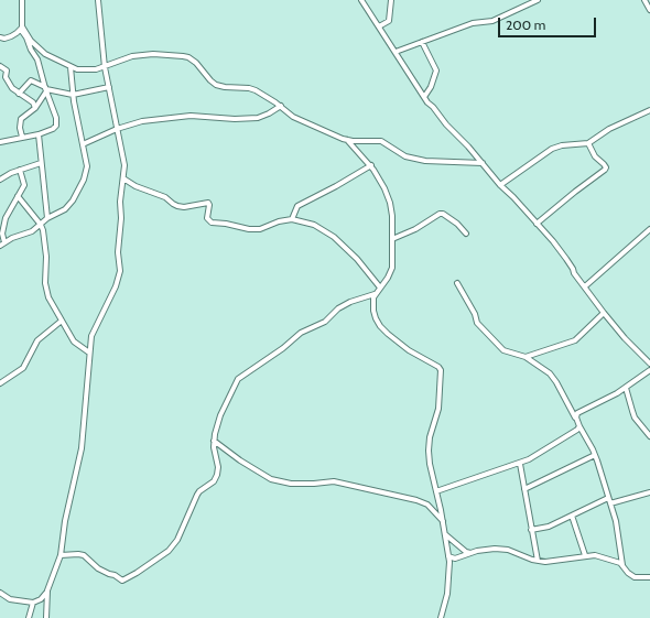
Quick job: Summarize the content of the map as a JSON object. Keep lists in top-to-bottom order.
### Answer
{
  "scale_bar": "200 m"
}
